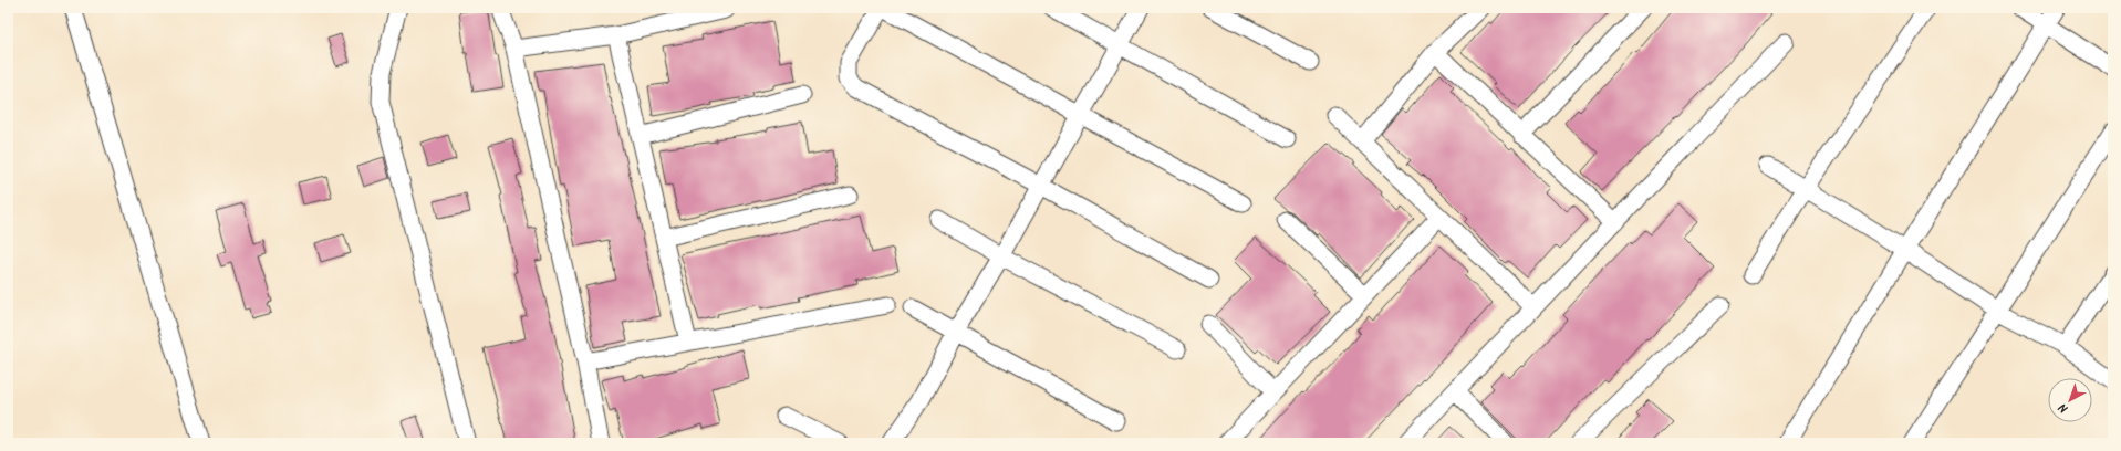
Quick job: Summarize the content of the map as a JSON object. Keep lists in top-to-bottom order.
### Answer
{
  "north": "bottom left"
}
